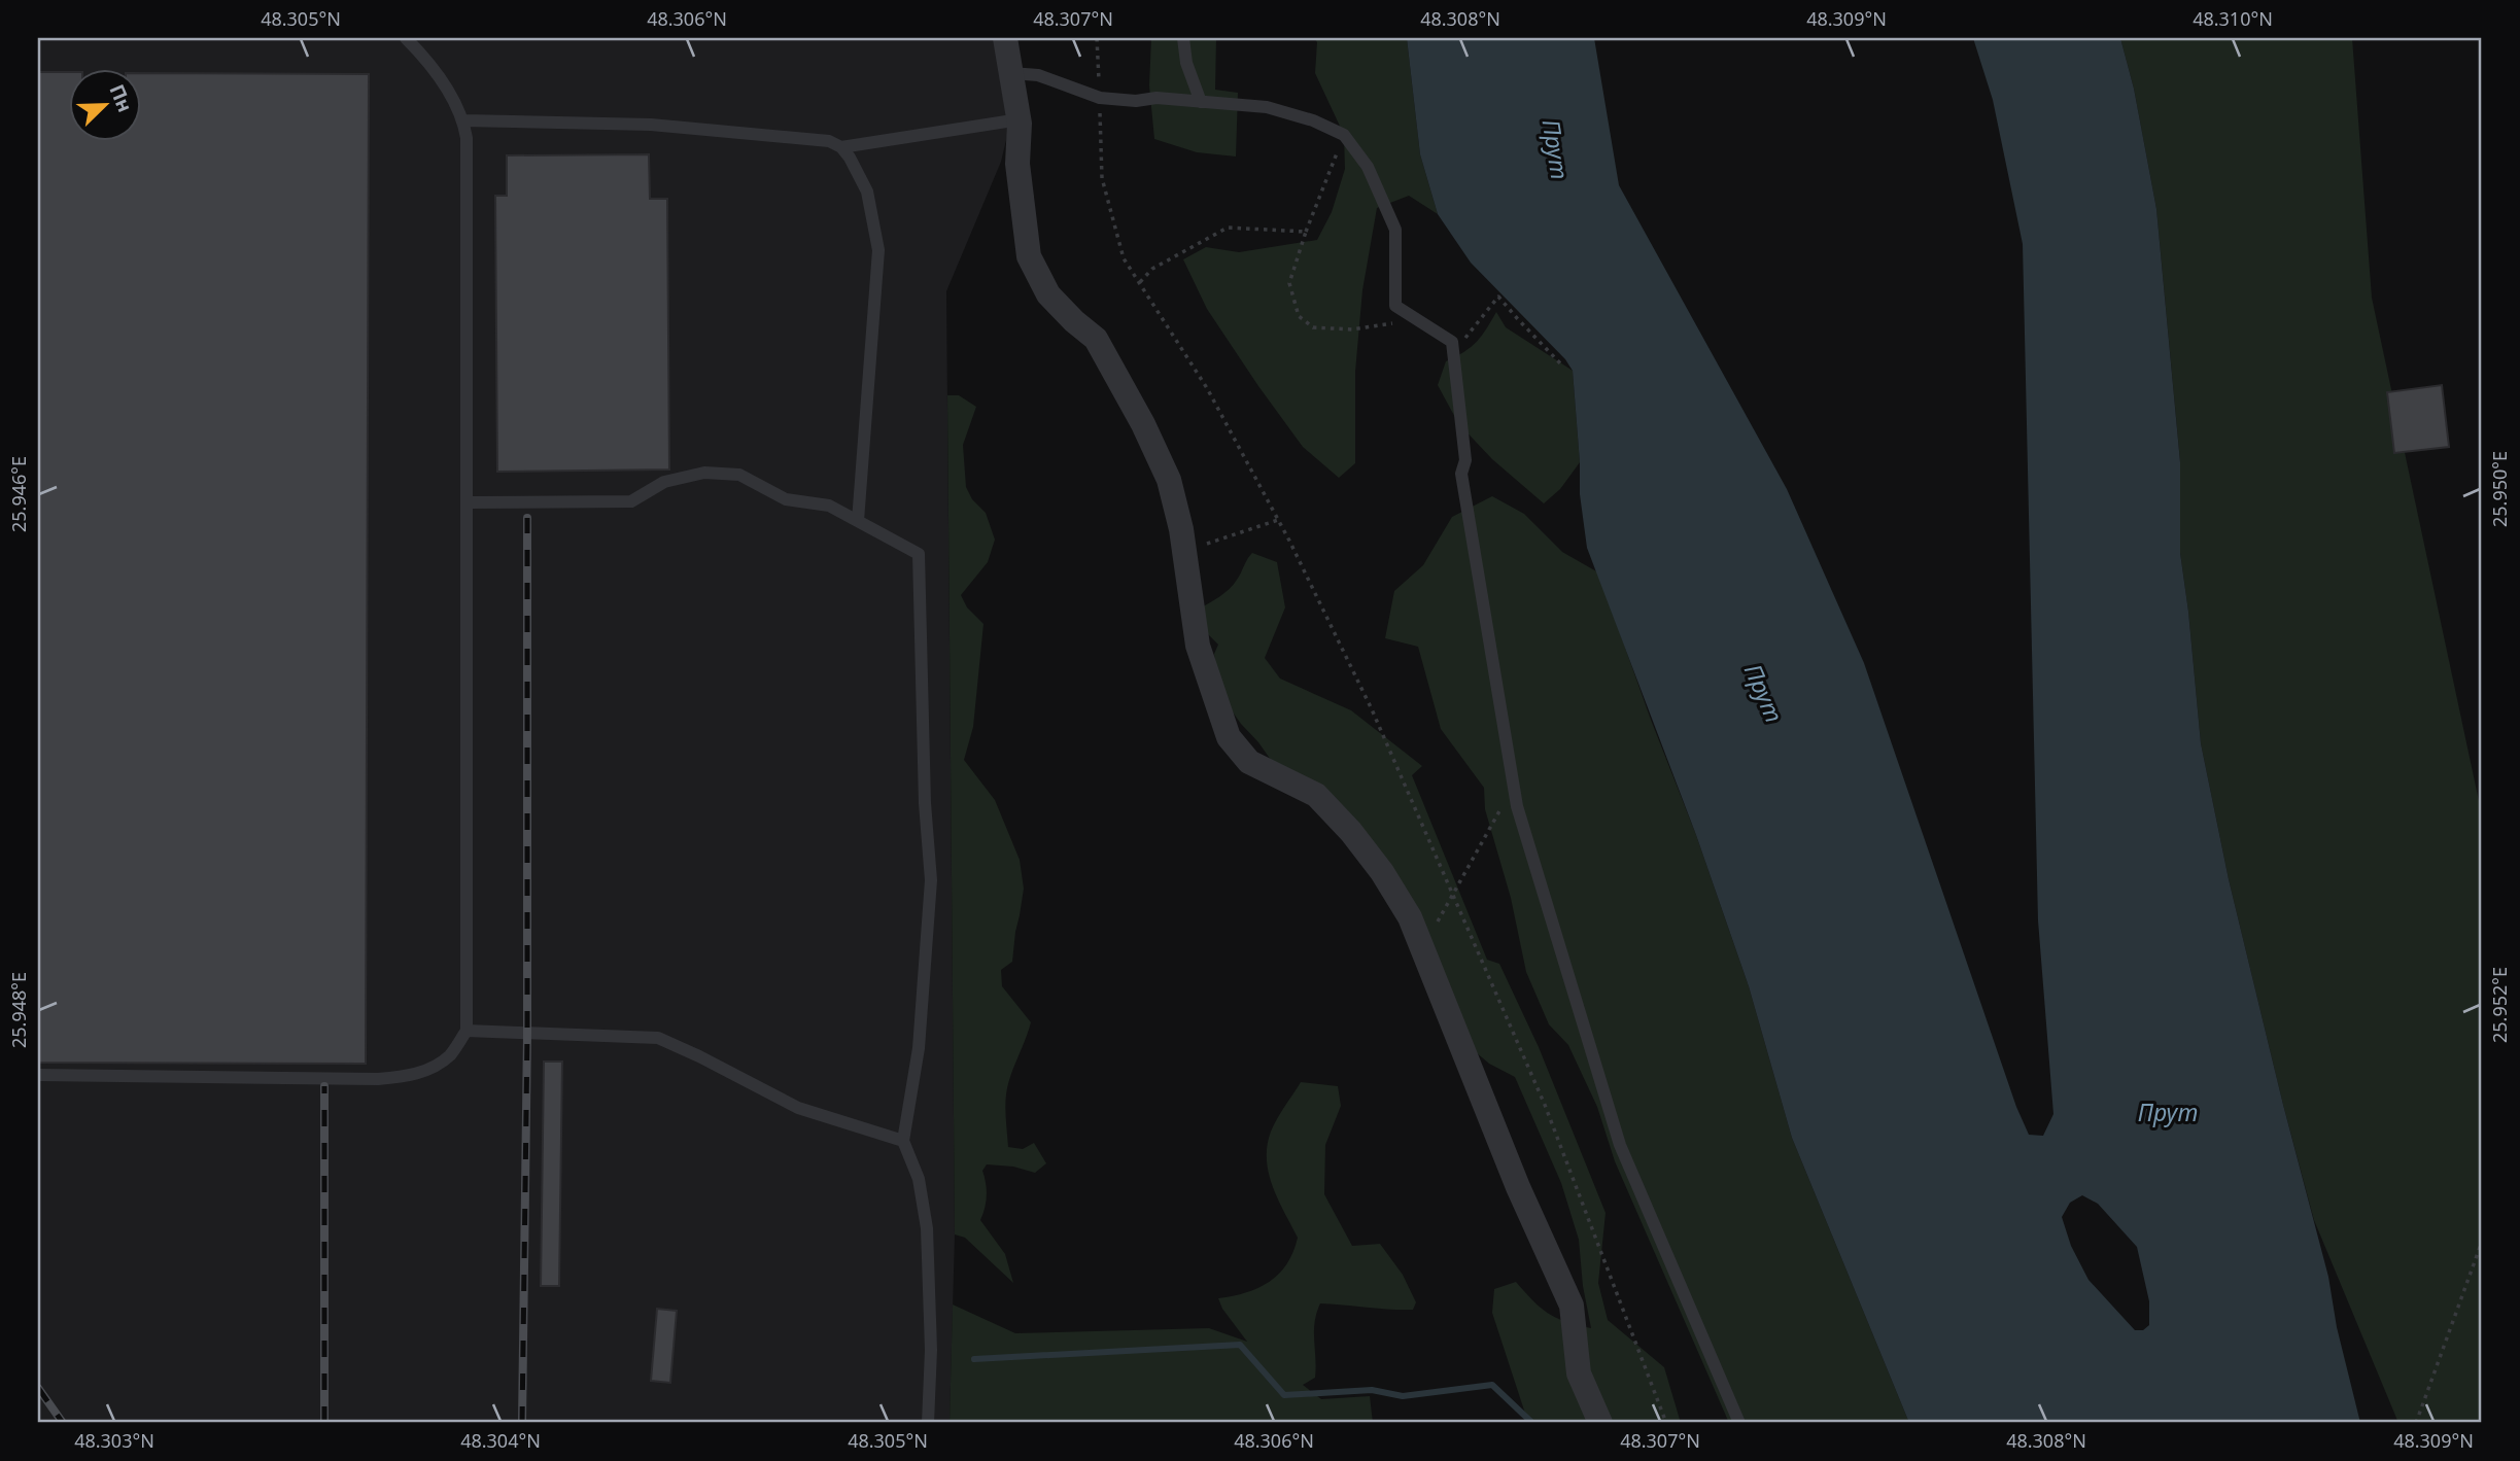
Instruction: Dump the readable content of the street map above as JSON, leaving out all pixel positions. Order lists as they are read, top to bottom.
{
  "water": ["Прут"],
  "north": "top right",
  "coordinates": [
    "48.305°N",
    "48.306°N",
    "48.307°N",
    "48.308°N",
    "48.309°N",
    "48.310°N",
    "25.950°E",
    "25.946°E",
    "25.952°E",
    "25.948°E",
    "48.303°N",
    "48.304°N"
  ]
}
